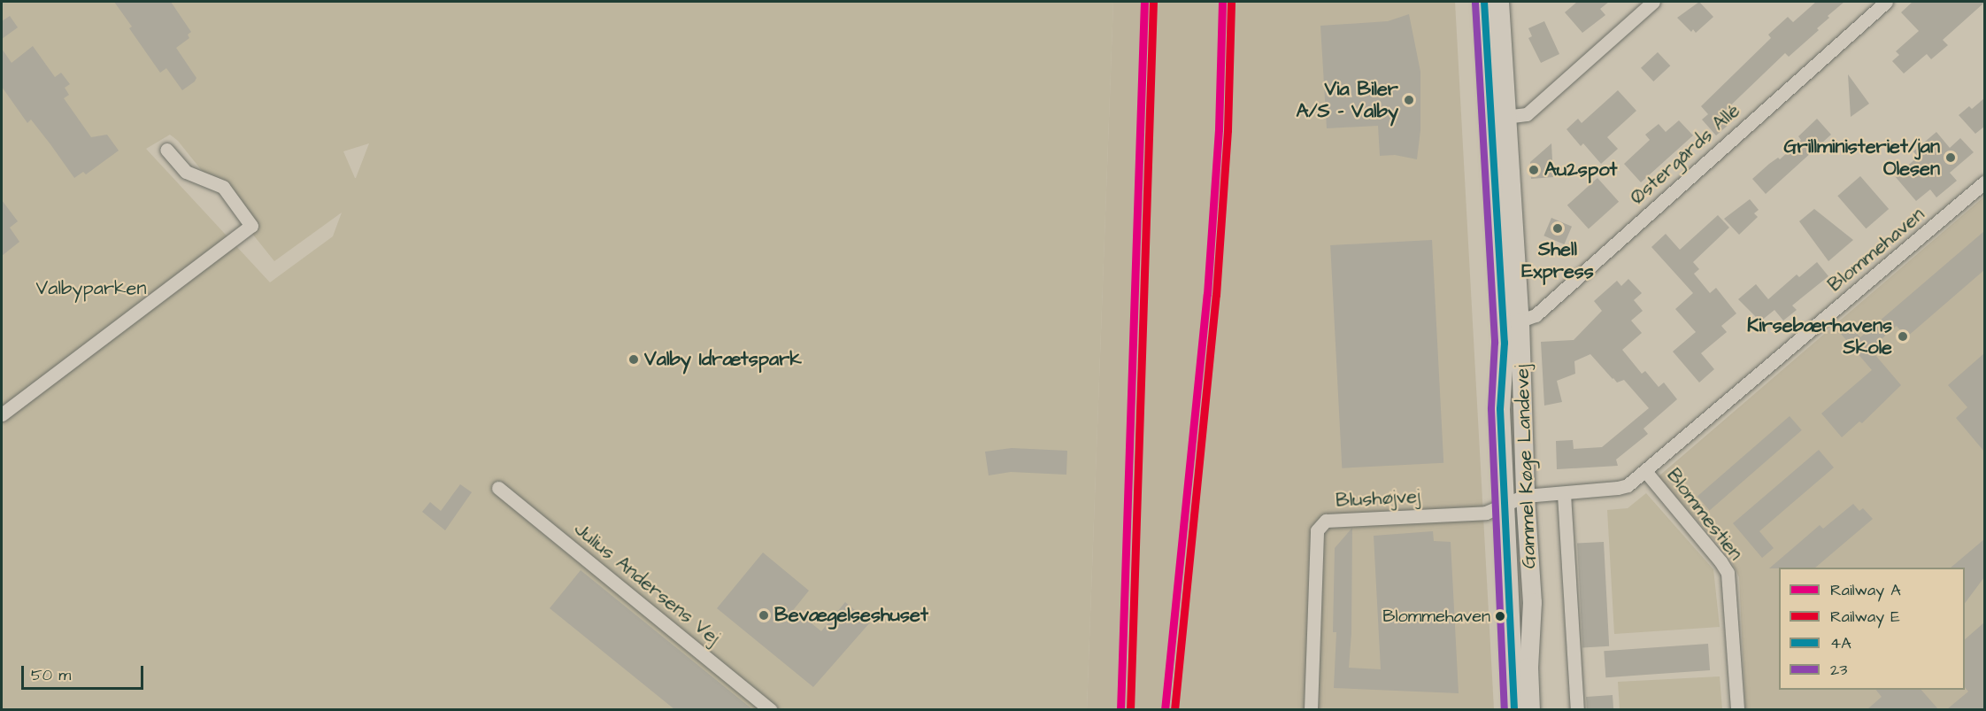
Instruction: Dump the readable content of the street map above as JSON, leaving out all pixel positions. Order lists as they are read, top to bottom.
{
  "streets": {
    "main road": ["Gammel Køge Landevej"],
    "street": [
      "Østergårds Allé",
      "Blommehaven",
      "Blushøjvej",
      "Blommestien",
      "Julius Andersens Vej"
    ]
  },
  "crossings": [
    ["Østergårds Allé", "Gammel Køge Landevej"],
    ["Blommehaven", "Gammel Køge Landevej"],
    ["Blommehaven", "Blushøjvej"],
    ["Blommehaven", "Blommestien"],
    ["Gammel Køge Landevej", "Blushøjvej"]
  ],
  "parks": ["Valbyparken"],
  "places": [
    "Via Biler A/S - Valby",
    "Grillministeriet/jan Olesen",
    "Au2spot",
    "Shell Express",
    "Kirsebærhavens Skole",
    "Valby Idrætspark",
    "Bevægelseshuset",
    "Blommehaven"
  ],
  "lines": [
    "rail line A",
    "rail line E",
    "transit line 4A",
    "transit line 23"
  ],
  "legend": [
    "Railway A",
    "Railway E",
    "4A",
    "23"
  ],
  "scale_bar": "50 m"
}
